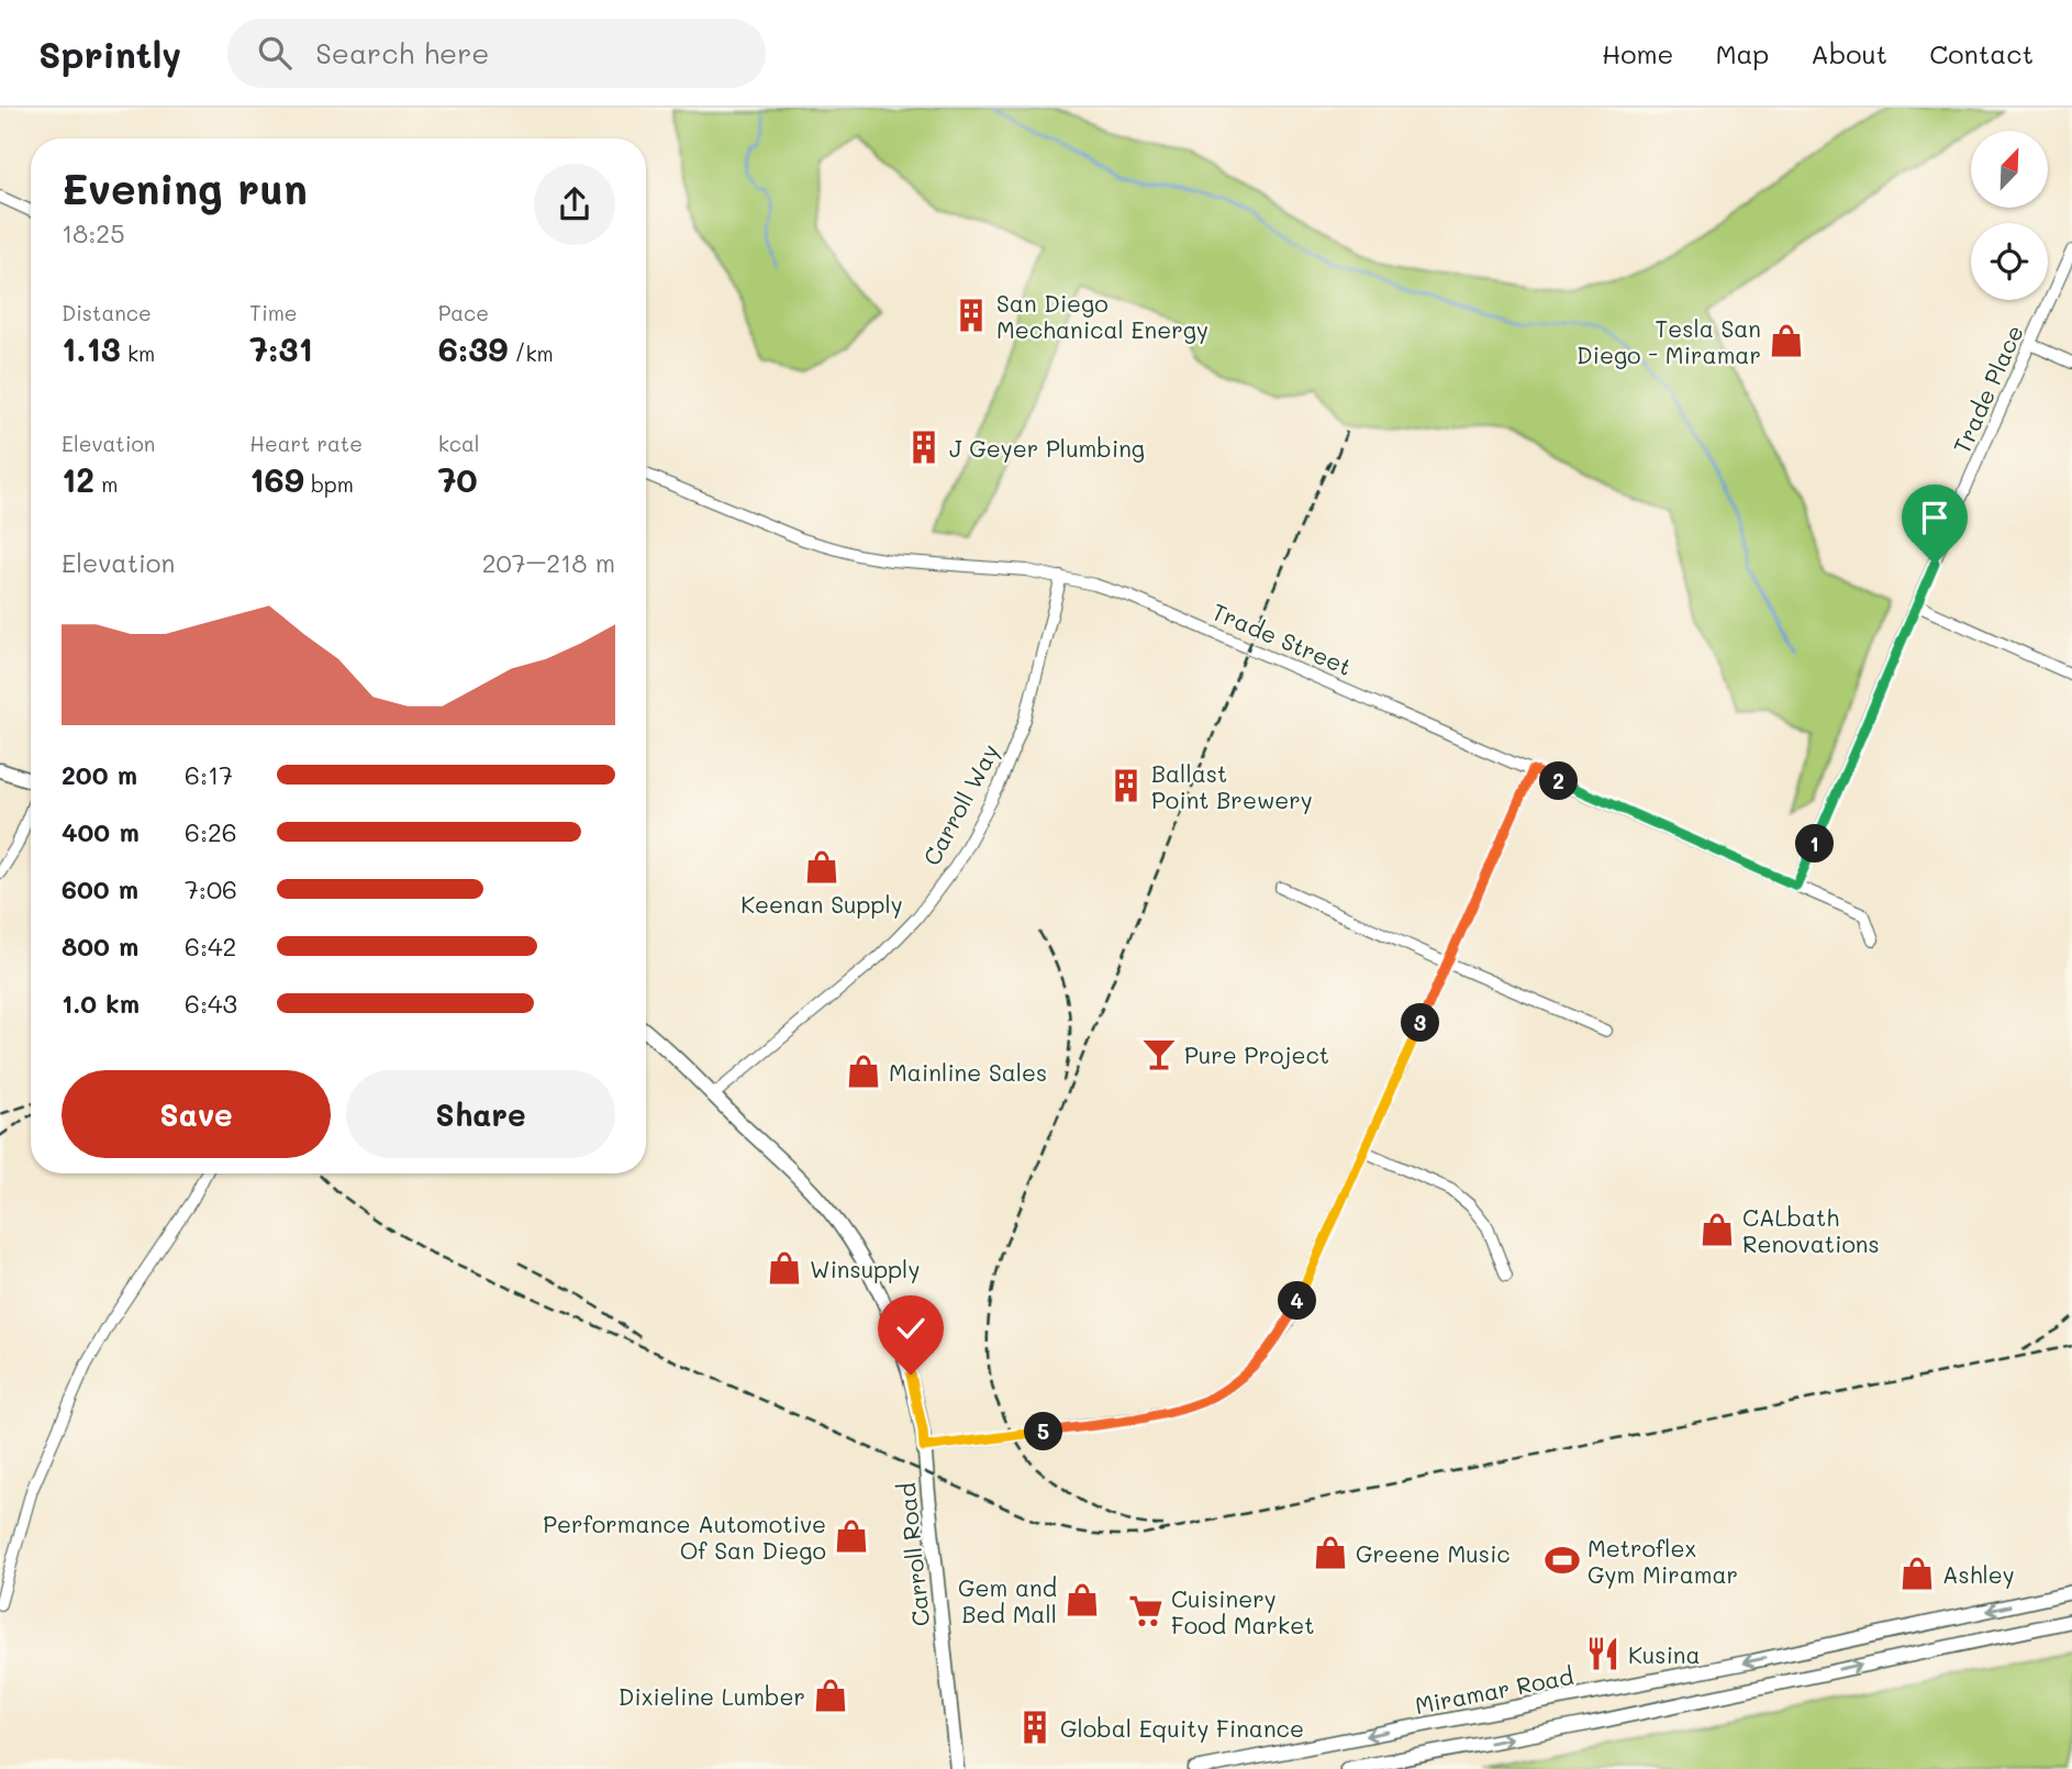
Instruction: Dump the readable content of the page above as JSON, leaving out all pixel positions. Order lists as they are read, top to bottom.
{
  "streets": {
    "main road": ["Carroll Road", "Miramar Road"],
    "street": ["Trade Place", "Trade Street", "Carroll Way"]
  },
  "crossings": [
    ["Trade Place", "Trade Street"],
    ["Trade Street", "Carroll Way"],
    ["Carroll Way", "Carroll Road"]
  ],
  "places": {
    "building": [
      "San Diego Mechanical Energy",
      "J Geyer Plumbing",
      "Ballast Point Brewery",
      "Global Equity Finance"
    ],
    "shop": [
      "Tesla San Diego - Miramar",
      "Keenan Supply",
      "Mainline Sales",
      "CALbath Renovations",
      "Winsupply",
      "Performance Automotive Of San Diego",
      "Greene Music",
      "Ashley",
      "Gem and Bed Mall",
      "Dixieline Lumber"
    ],
    "bar": ["Pure Project"],
    "sports": ["Metroflex Gym Miramar"],
    "supermarket": ["Cuisinery Food Market"],
    "restaurant": ["Kusina"]
  },
  "north": "top right",
  "page": {
    "header": "Sprintly",
    "search": "Search here",
    "nav": [
      "Home",
      "Map",
      "About",
      "Contact"
    ],
    "heading": ["Evening run", "18:25"],
    "stats": [
      ["Distance", "1.13 km"],
      ["Time", "7:31"],
      ["Pace", "6:39 /km"],
      ["Elevation", "12 m"],
      ["Heart rate", "169 bpm"],
      ["kcal", "70"]
    ],
    "chart": ["Elevation", "207–218 m"],
    "list": [
      {
        "name": "200 m",
        "note": "6:17"
      },
      {
        "name": "400 m",
        "note": "6:26"
      },
      {
        "name": "600 m",
        "note": "7:06"
      },
      {
        "name": "800 m",
        "note": "6:42"
      },
      {
        "name": "1.0 km",
        "note": "6:43"
      }
    ],
    "pins": [
      "2",
      "1",
      "3",
      "4",
      "5"
    ],
    "buttons": ["Save", "Share"]
  }
}
